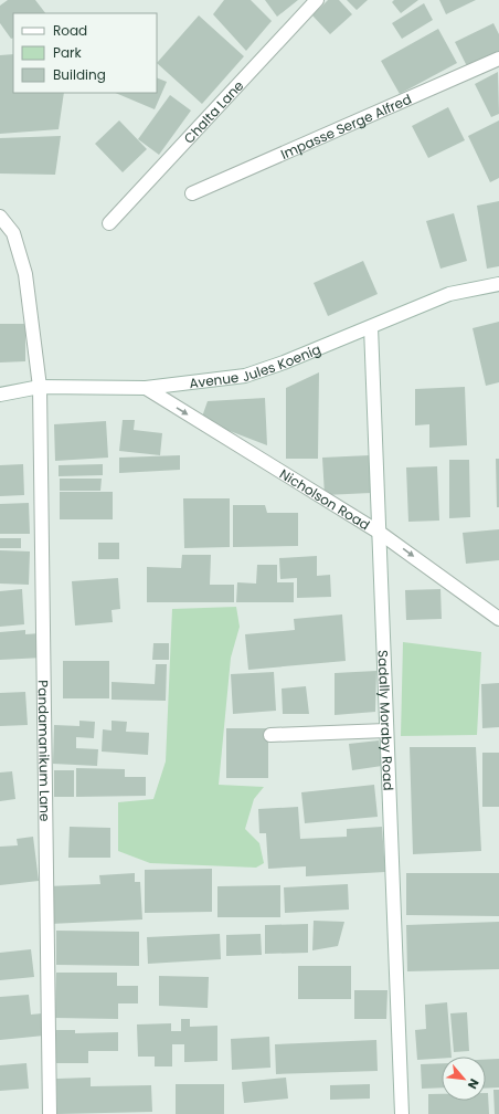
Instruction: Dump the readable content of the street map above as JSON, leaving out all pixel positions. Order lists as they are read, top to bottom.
{
  "streets": {
    "street": [
      "Chalta Lane",
      "Impasse Serge Alfred",
      "Avenue Jules Koenig",
      "Nicholson Road",
      "Sadally Moraby Road",
      "Pandamanikum Lane"
    ]
  },
  "crossings": [
    ["Avenue Jules Koenig", "Nicholson Road"],
    ["Avenue Jules Koenig", "Sadally Moraby Road"],
    ["Avenue Jules Koenig", "Pandamanikum Lane"],
    ["Nicholson Road", "Sadally Moraby Road"]
  ],
  "one_way": ["Nicholson Road"],
  "legend": ["Road", "Park", "Building"],
  "north": "bottom right"
}
